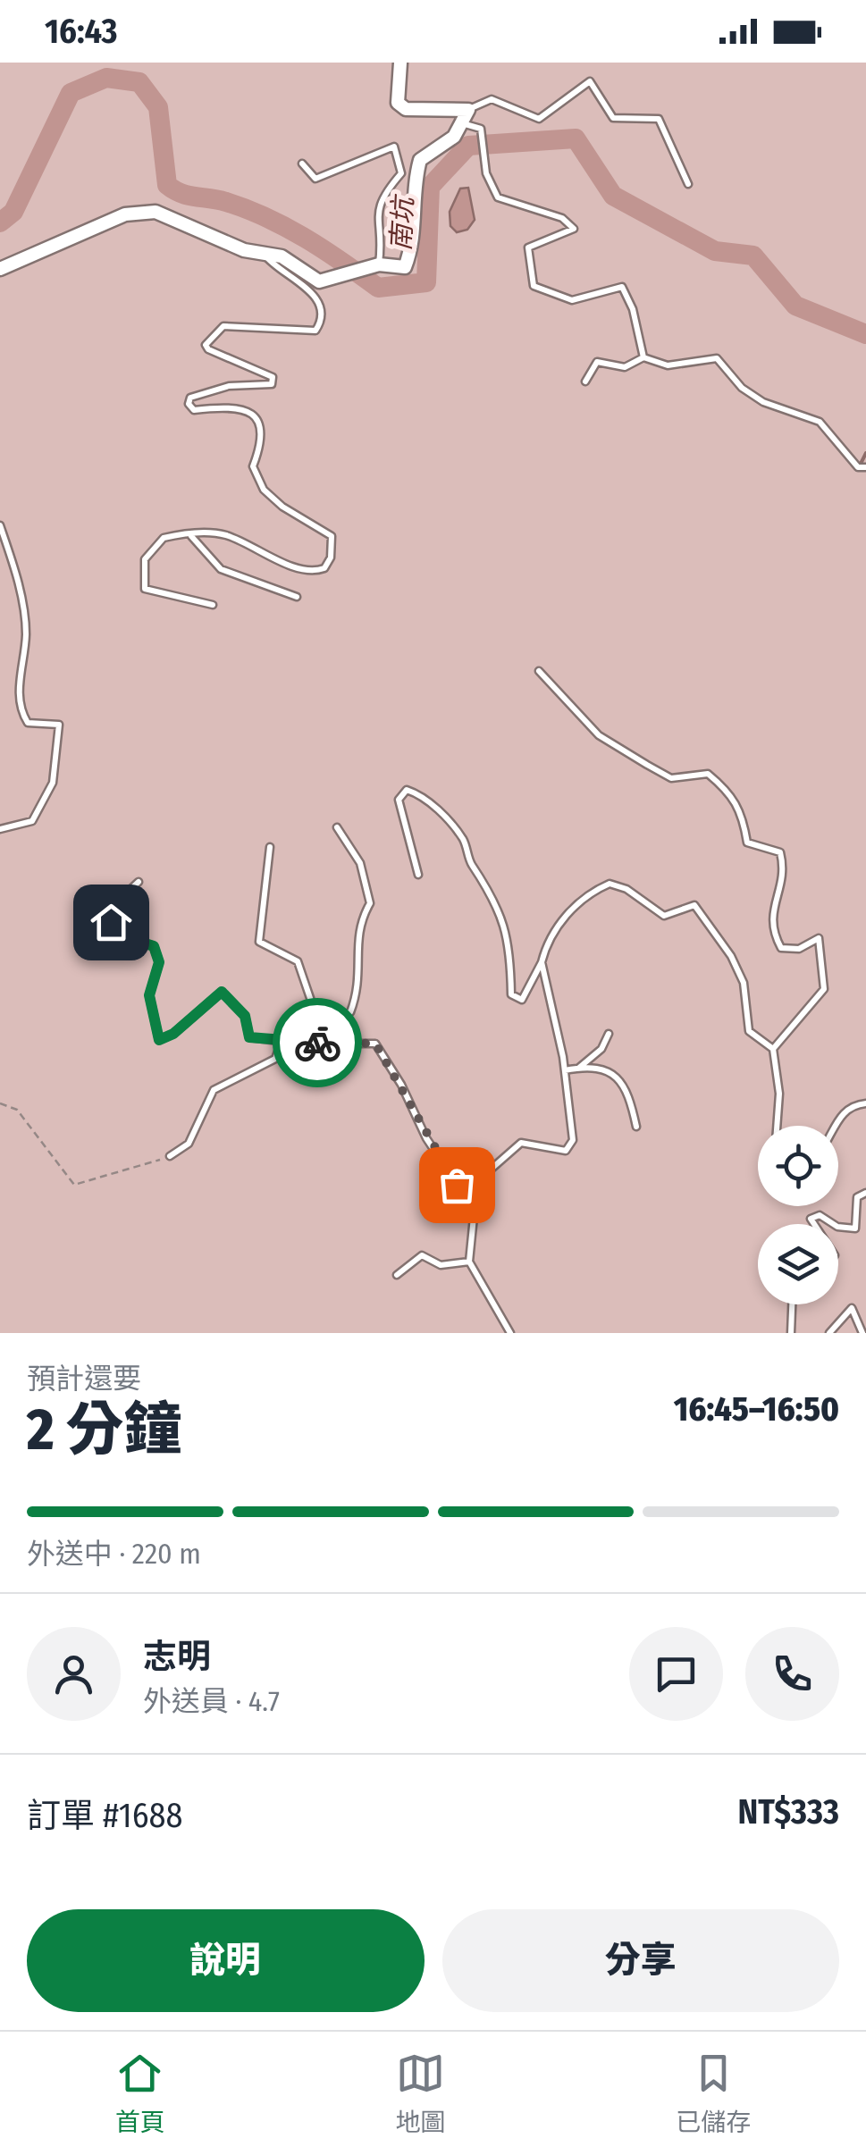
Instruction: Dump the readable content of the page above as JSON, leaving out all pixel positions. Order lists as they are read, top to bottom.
{
  "water": ["南坑"],
  "page": {
    "status": "16:43",
    "heading": ["2 分鐘", "預計還要", "16:45–16:50"],
    "panel": [
      "志明",
      "外送員 · 4.7",
      "訂單 #1688",
      "NT$333"
    ],
    "bar": "外送中 · 220 m",
    "buttons": ["說明", "分享"],
    "tabs": ["首頁", "地圖", "已儲存"]
  }
}
